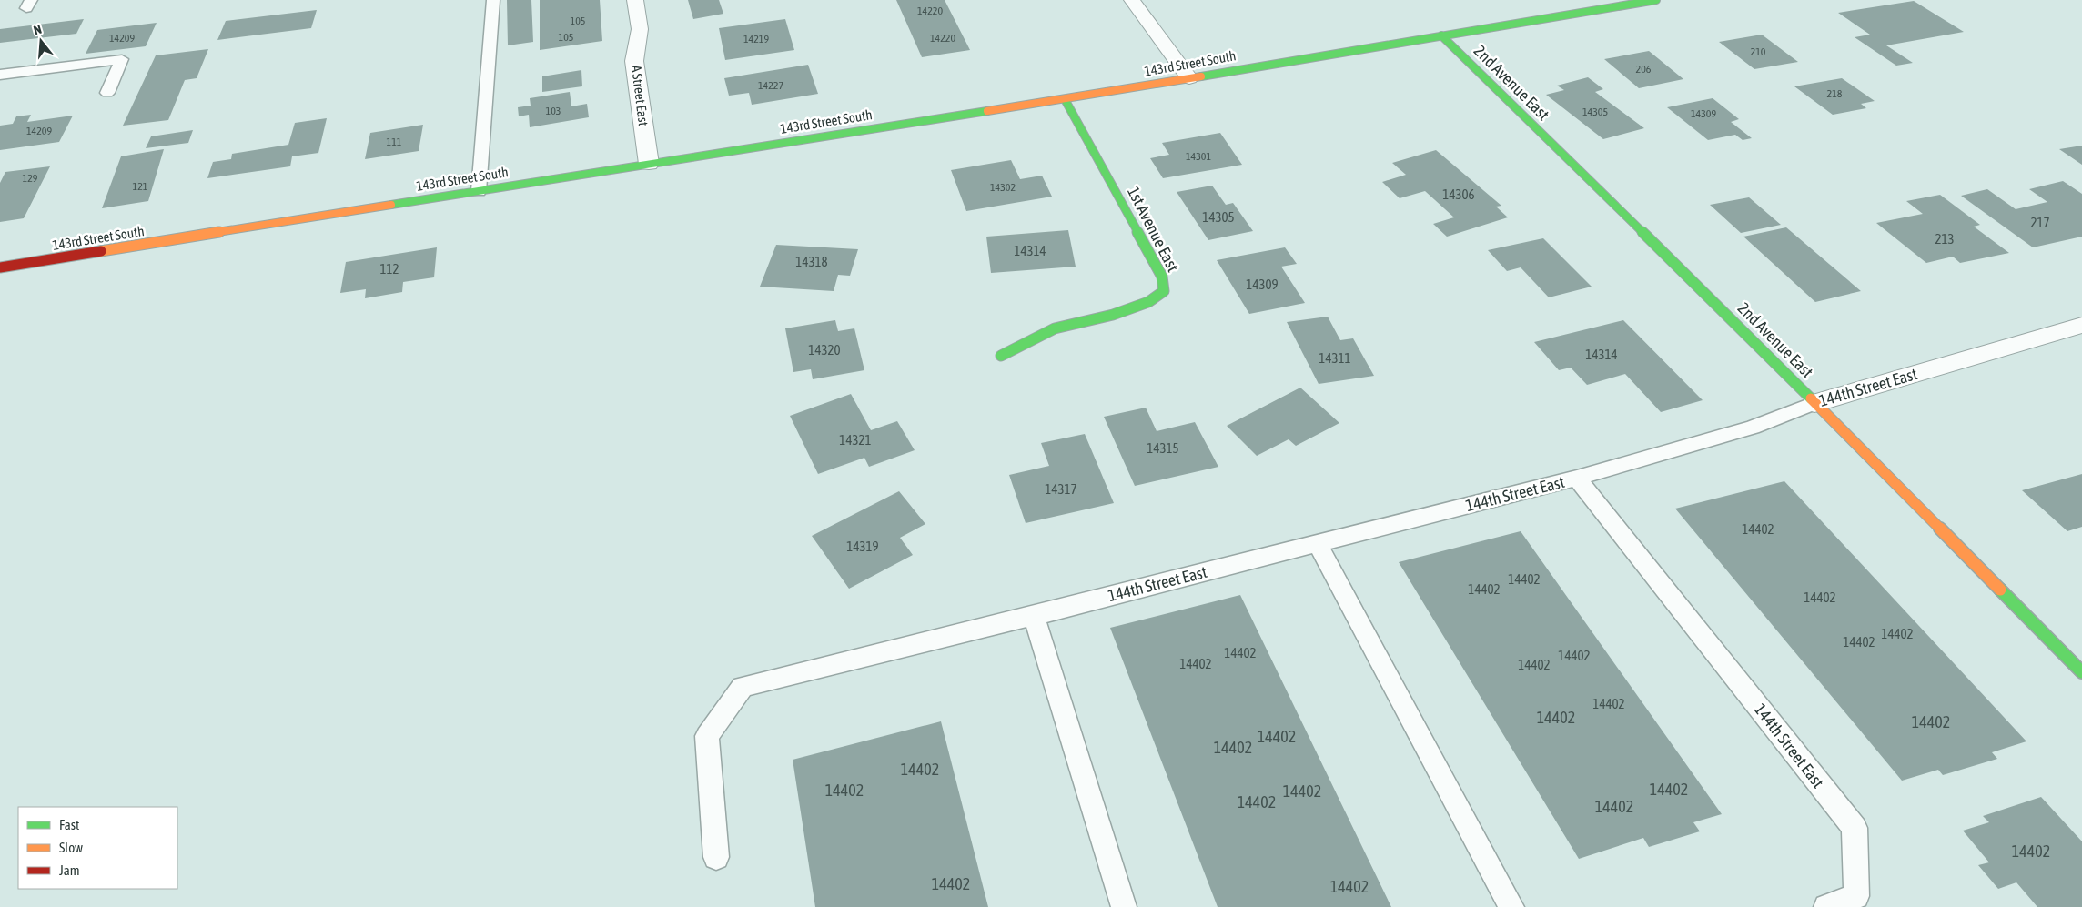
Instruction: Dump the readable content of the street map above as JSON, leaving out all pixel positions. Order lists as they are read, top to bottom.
{
  "streets": {
    "street": [
      "143rd Street South",
      "2nd Avenue East",
      "A Street East",
      "1st Avenue East",
      "144th Street East"
    ]
  },
  "crossings": [
    ["143rd Street South", "2nd Avenue East"],
    ["143rd Street South", "A Street East"],
    ["143rd Street South", "1st Avenue East"],
    ["2nd Avenue East", "144th Street East"]
  ],
  "house_numbers": [
    "14220",
    "105",
    "105",
    "14209",
    "14220",
    "14219",
    "210",
    "206",
    "14227",
    "218",
    "103",
    "14305",
    "14309",
    "14209",
    "111",
    "14301",
    "129",
    "121",
    "14302",
    "14306",
    "14305",
    "217",
    "213",
    "14314",
    "14318",
    "112",
    "14309",
    "14320",
    "14314",
    "14311",
    "14321",
    "14315",
    "14317",
    "14402",
    "14319",
    "14402",
    "14402",
    "14402",
    "14402",
    "14402",
    "14402",
    "14402",
    "14402",
    "14402",
    "14402",
    "14402",
    "14402",
    "14402",
    "14402",
    "14402",
    "14402",
    "14402",
    "14402",
    "14402",
    "14402",
    "14402",
    "14402",
    "14402"
  ],
  "legend": ["Fast", "Slow", "Jam"],
  "north": "top"
}
